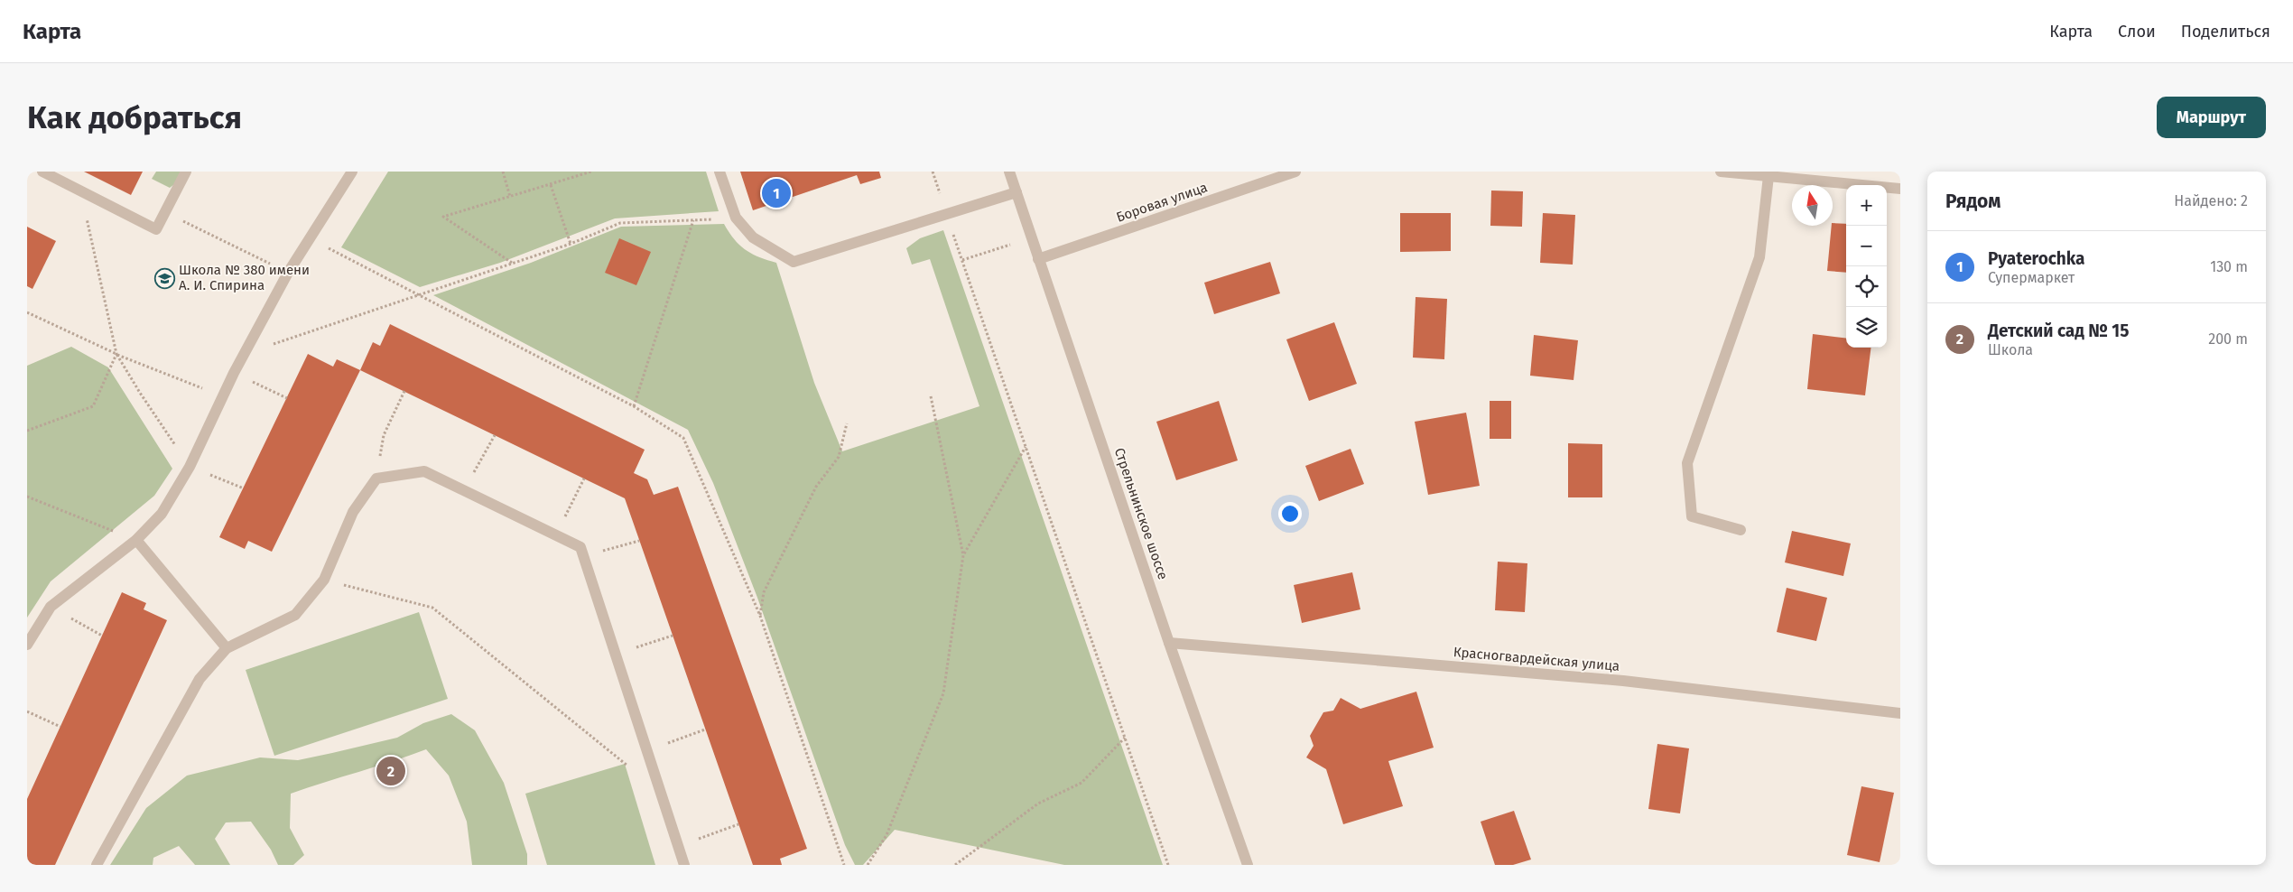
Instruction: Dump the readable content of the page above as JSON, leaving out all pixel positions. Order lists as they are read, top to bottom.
{
  "streets": {
    "street": ["Боровая улица", "Стрельнинское шоссе", "Красногвардейская улица"]
  },
  "crossings": [
    ["Боровая улица", "Стрельнинское шоссе"],
    ["Стрельнинское шоссе", "Красногвардейская улица"]
  ],
  "places": {
    "school or university": ["Школа № 380 имени А. И. Спирина"]
  },
  "north": "top",
  "page": {
    "header": "Карта",
    "nav": ["Карта", "Слои", "Поделиться"],
    "buttons": "Маршрут",
    "title": "Как добраться",
    "heading": ["Рядом", "Найдено: 2"],
    "pins": ["1", "2"],
    "map_buttons": ["+", "−"],
    "list": [
      {
        "mark": "1",
        "name": "Pyaterochka",
        "note": "Супермаркет",
        "value": "130 m"
      },
      {
        "mark": "2",
        "name": "Детский сад № 15",
        "note": "Школа",
        "value": "200 m"
      }
    ]
  }
}
